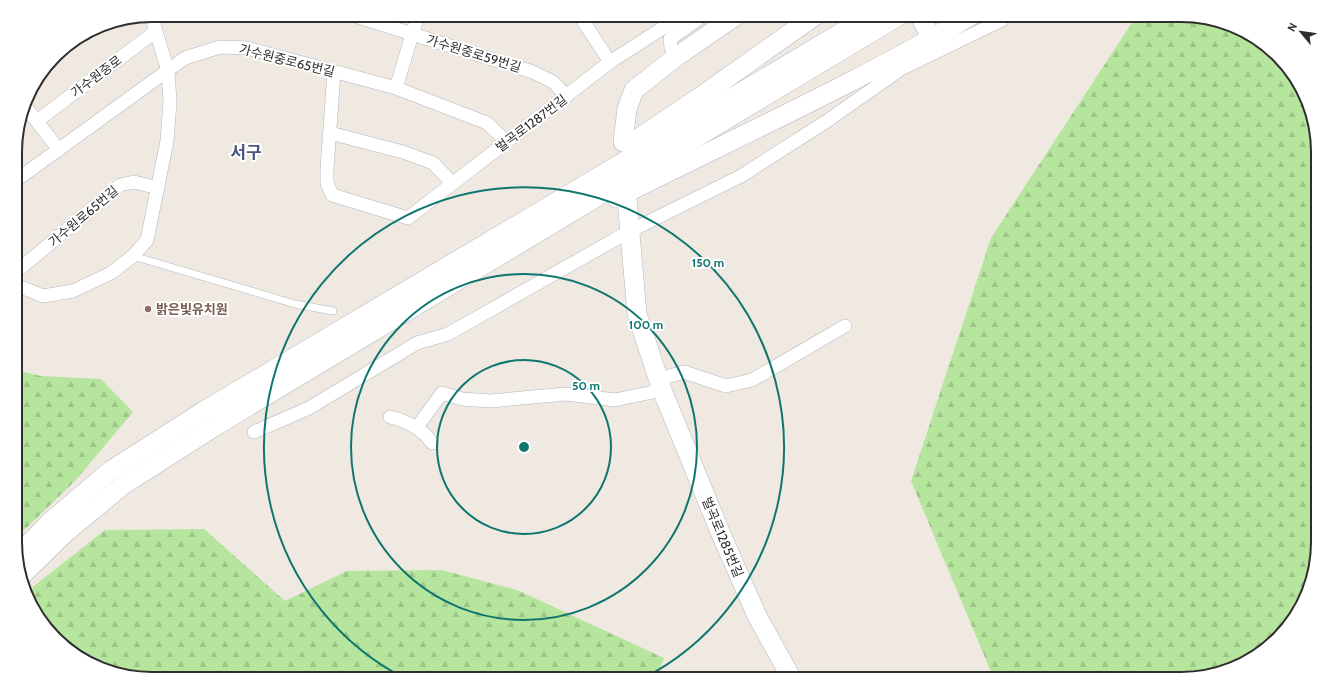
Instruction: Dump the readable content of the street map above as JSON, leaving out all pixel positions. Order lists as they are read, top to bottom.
{
  "streets": {
    "main road": ["벌곡로1285번길"],
    "street": [
      "가수원중로59번길",
      "가수원중로65번길",
      "가수원중로",
      "벌곡로1287번길",
      "가수원로65번길"
    ]
  },
  "crossings": [
    ["가수원중로59번길", "벌곡로1287번길"],
    ["가수원중로65번길", "벌곡로1287번길"]
  ],
  "districts": ["서구"],
  "places": ["밝은빛유치원"],
  "north": "top left",
  "rings": ["150 m", "100 m", "50 m"]
}
